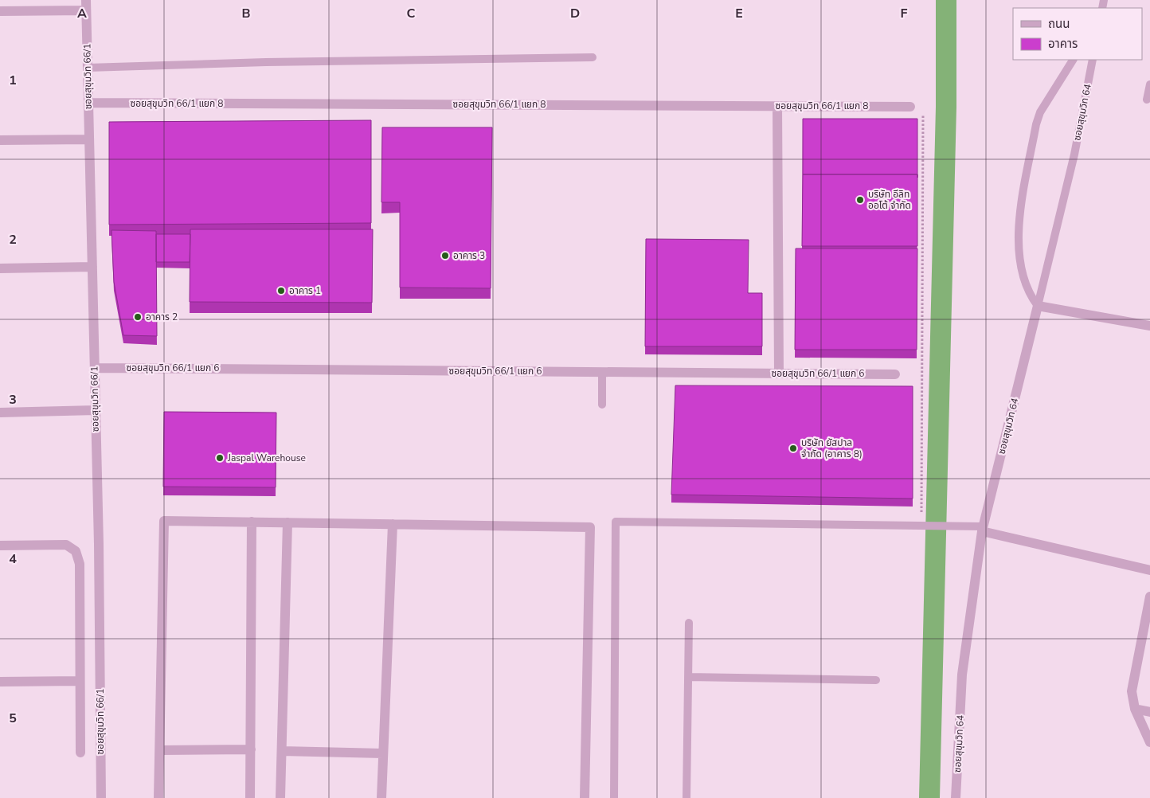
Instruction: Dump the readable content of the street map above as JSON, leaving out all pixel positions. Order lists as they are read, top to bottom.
{
  "streets": {
    "street": [
      "ซอยสุขุมวิท 66/1",
      "ซอยสุขุมวิท 66/1 แยก 8",
      "ซอยสุขุมวิท 64",
      "ซอยสุขุมวิท 66/1 แยก 6"
    ]
  },
  "crossings": [
    ["ซอยสุขุมวิท 66/1", "ซอยสุขุมวิท 66/1 แยก 8"],
    ["ซอยสุขุมวิท 66/1", "ซอยสุขุมวิท 66/1 แยก 6"]
  ],
  "places": [
    "บริษัท อีลิท ออโต้ จำกัด",
    "อาคาร 3",
    "อาคาร 1",
    "อาคาร 2",
    "บริษัท ยัสปาล จำกัด (อาคาร 8)",
    "Jaspal Warehouse"
  ],
  "legend": ["ถนน", "อาคาร"],
  "grid": {
    "columns": [
      "A",
      "B",
      "C",
      "D",
      "E",
      "F"
    ],
    "rows": [
      "1",
      "2",
      "3",
      "4",
      "5"
    ]
  }
}
